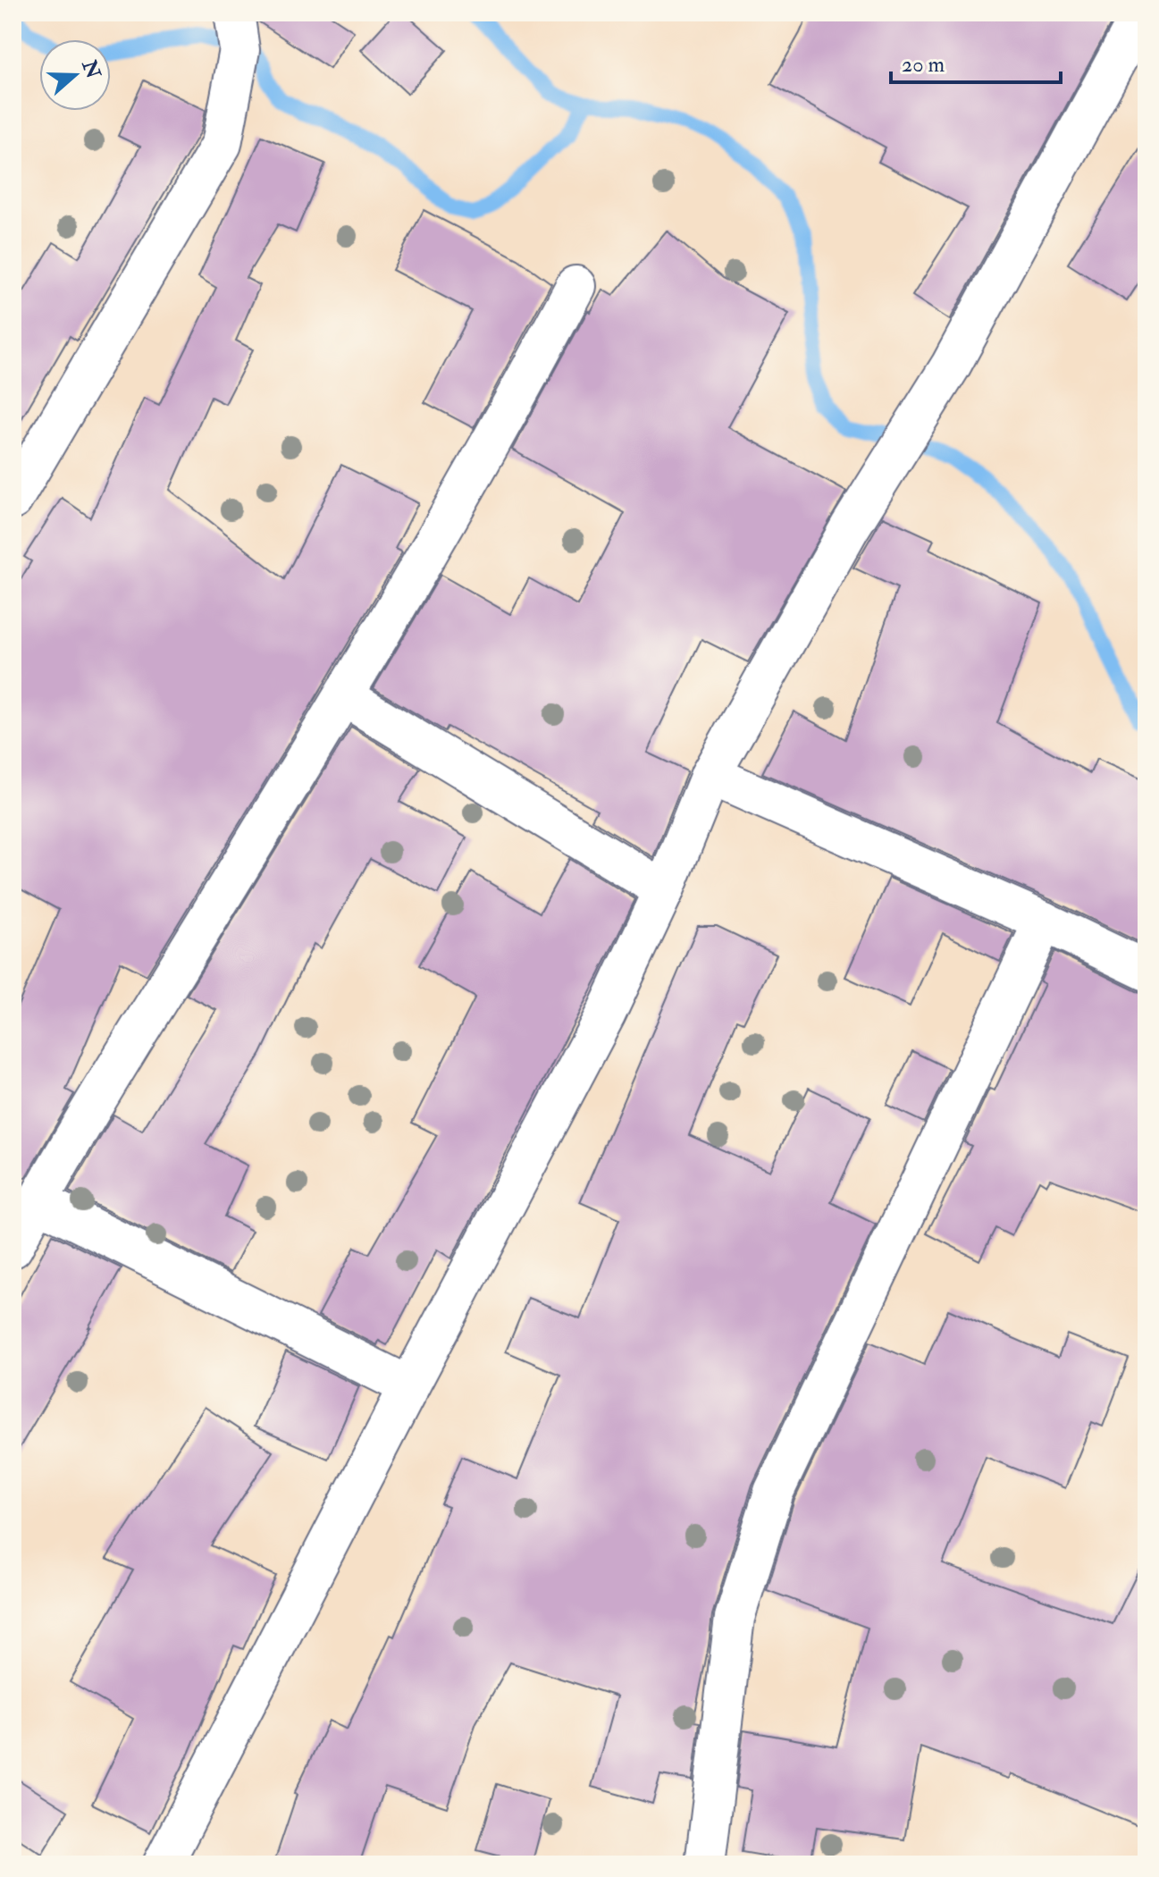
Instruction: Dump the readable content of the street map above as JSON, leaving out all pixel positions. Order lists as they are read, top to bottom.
{
  "scale_bar": "20 m",
  "north": "right"
}
